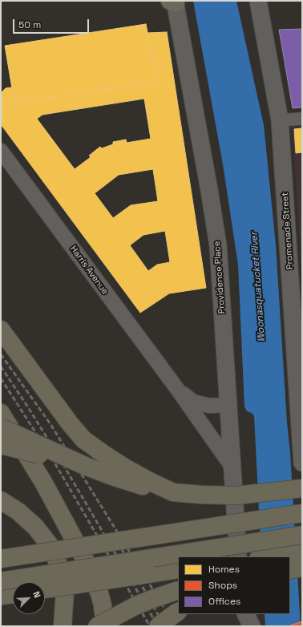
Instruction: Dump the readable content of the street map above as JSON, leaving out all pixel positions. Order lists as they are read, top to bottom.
{
  "streets": {
    "main road": ["Promenade Street", "Providence Place"],
    "street": ["Harris Avenue"]
  },
  "crossings": [
    ["Harris Avenue", "Providence Place"]
  ],
  "water": ["Woonasquatucket River"],
  "legend": ["Homes", "Shops", "Offices"],
  "scale_bar": "50 m",
  "north": "top right"
}
